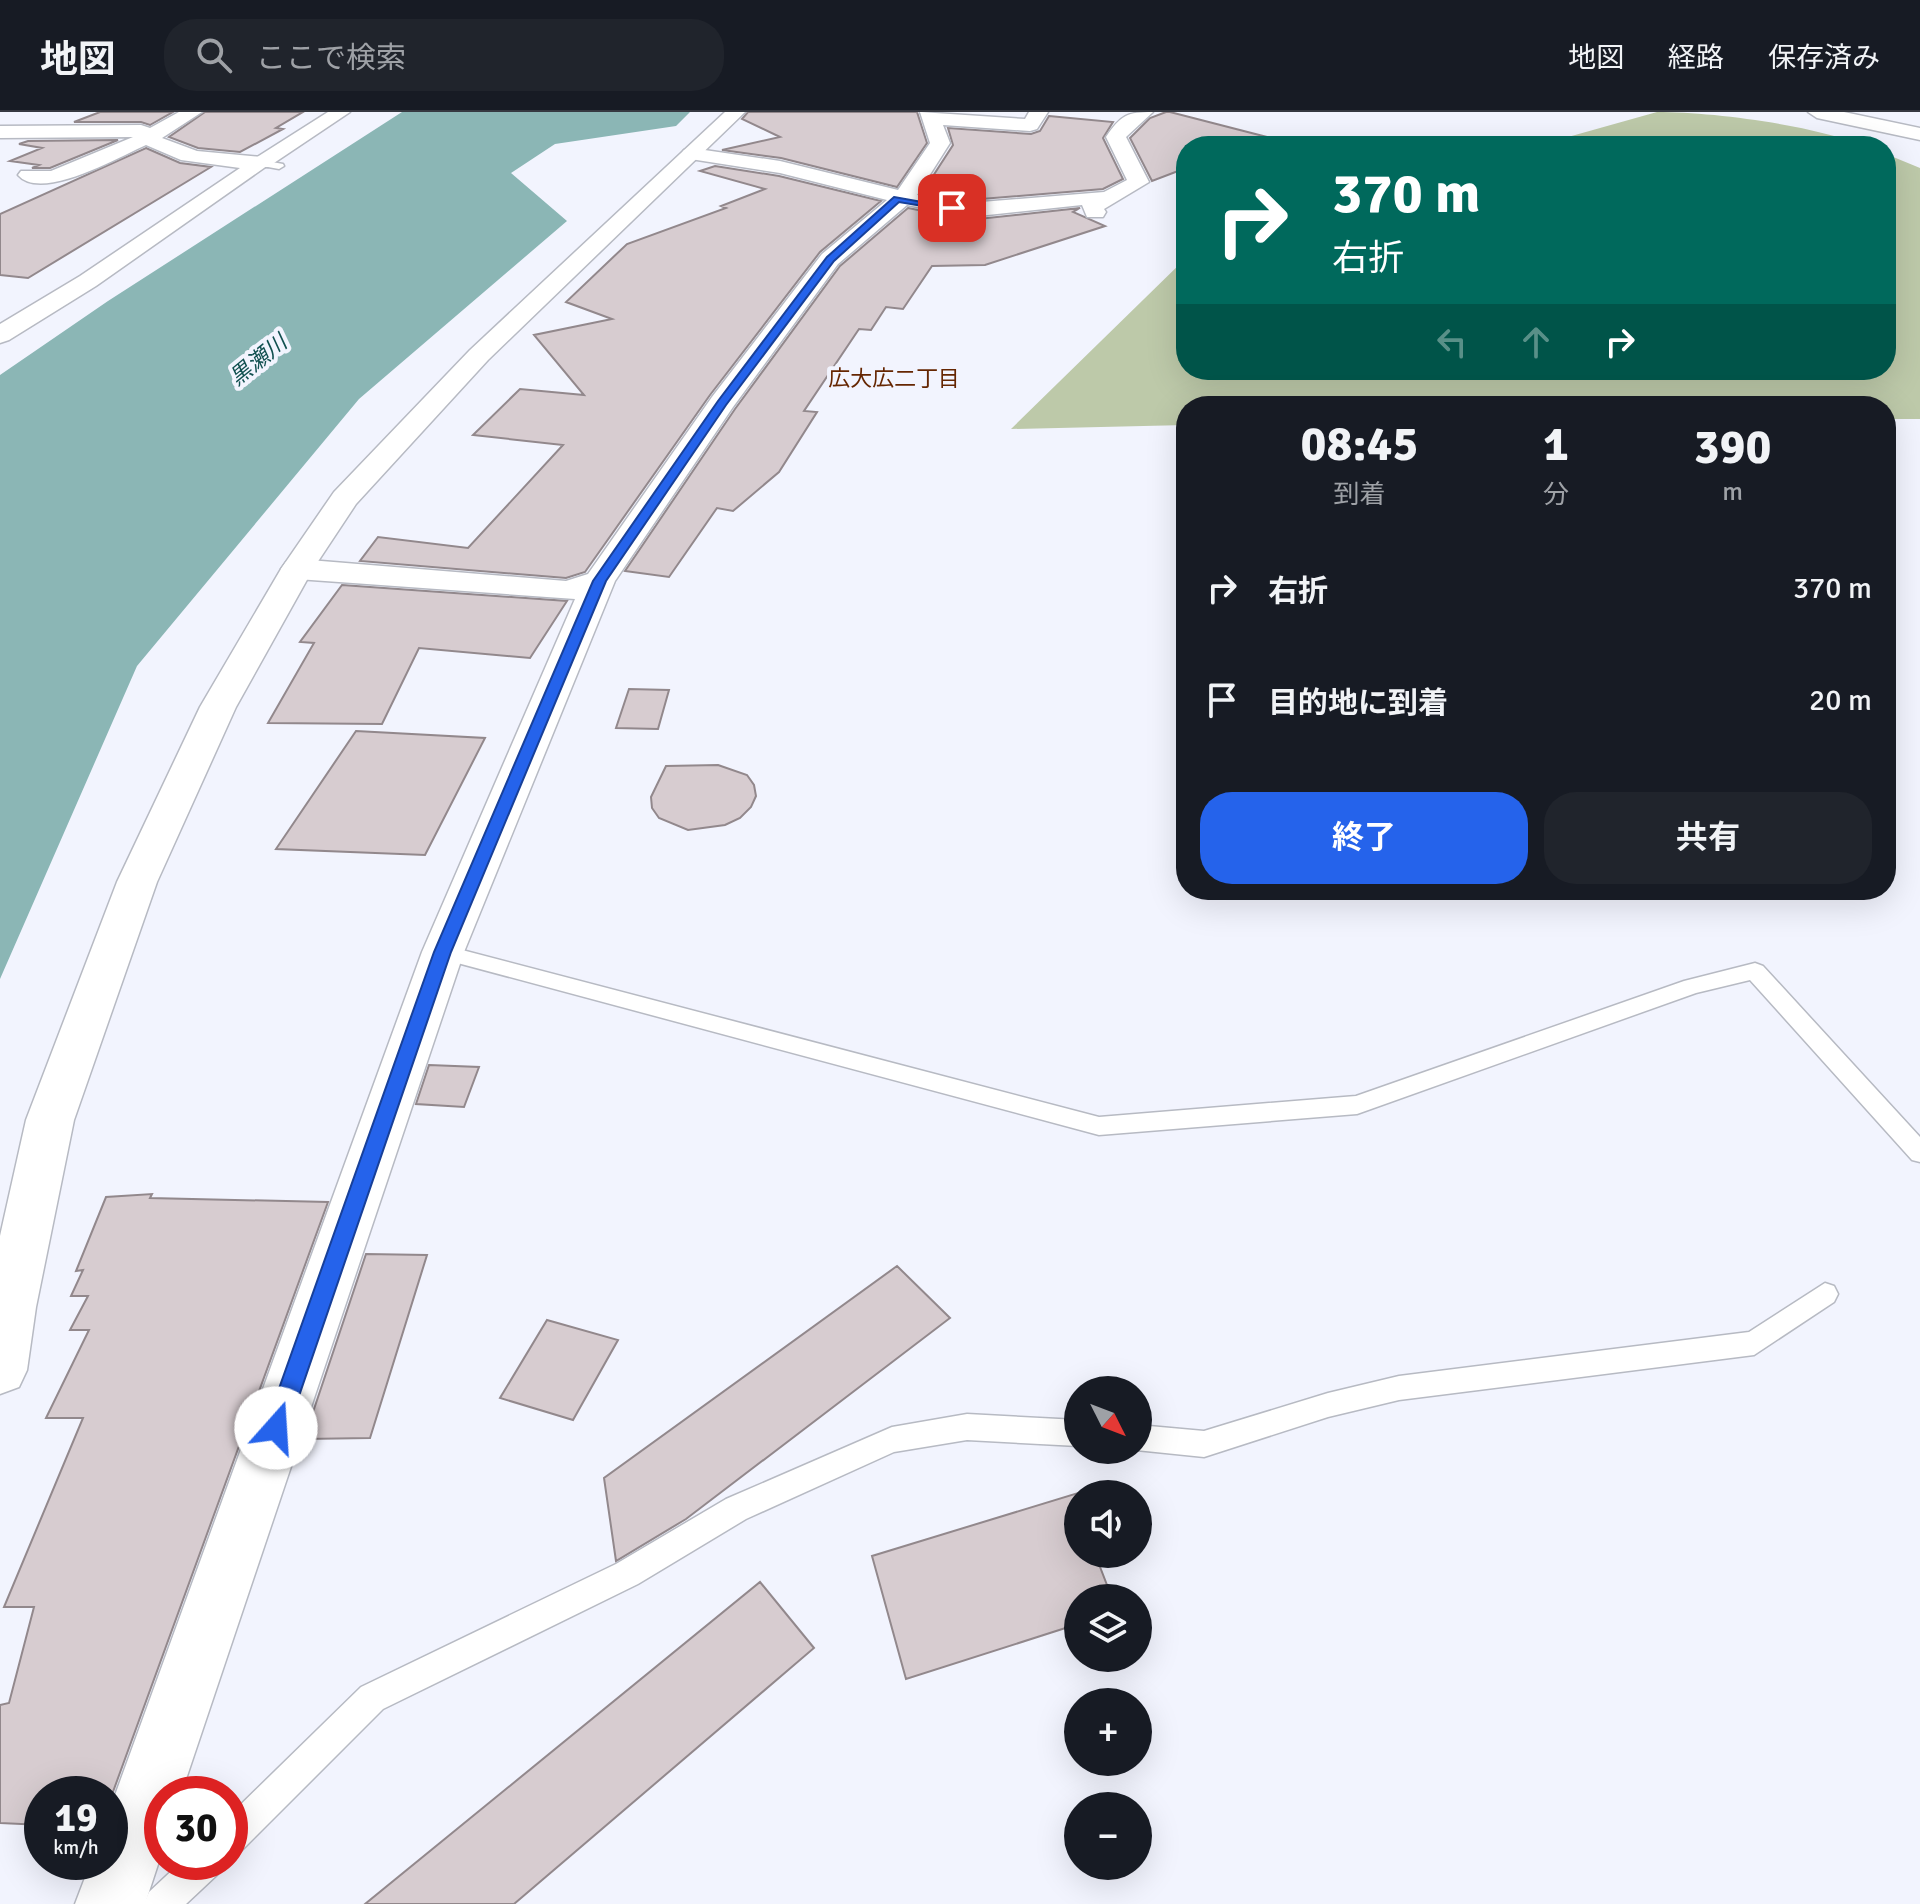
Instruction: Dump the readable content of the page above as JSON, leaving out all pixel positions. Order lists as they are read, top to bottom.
{
  "districts": ["広大広二丁目"],
  "water": ["黒瀬川"],
  "north": "bottom right",
  "page": {
    "header": "地図",
    "search": "ここで検索",
    "nav": ["地図", "経路", "保存済み"],
    "turn": ["370 m", "右折"],
    "eta": [
      "08:45",
      "到着",
      "1",
      "分",
      "390",
      "m"
    ],
    "list": [
      {
        "name": "右折",
        "value": "370 m"
      },
      {
        "name": "目的地に到着",
        "value": "20 m"
      }
    ],
    "buttons": ["終了", "共有"],
    "map_buttons": ["+", "−"],
    "speed": "19 km/h",
    "limit": "30"
  }
}
